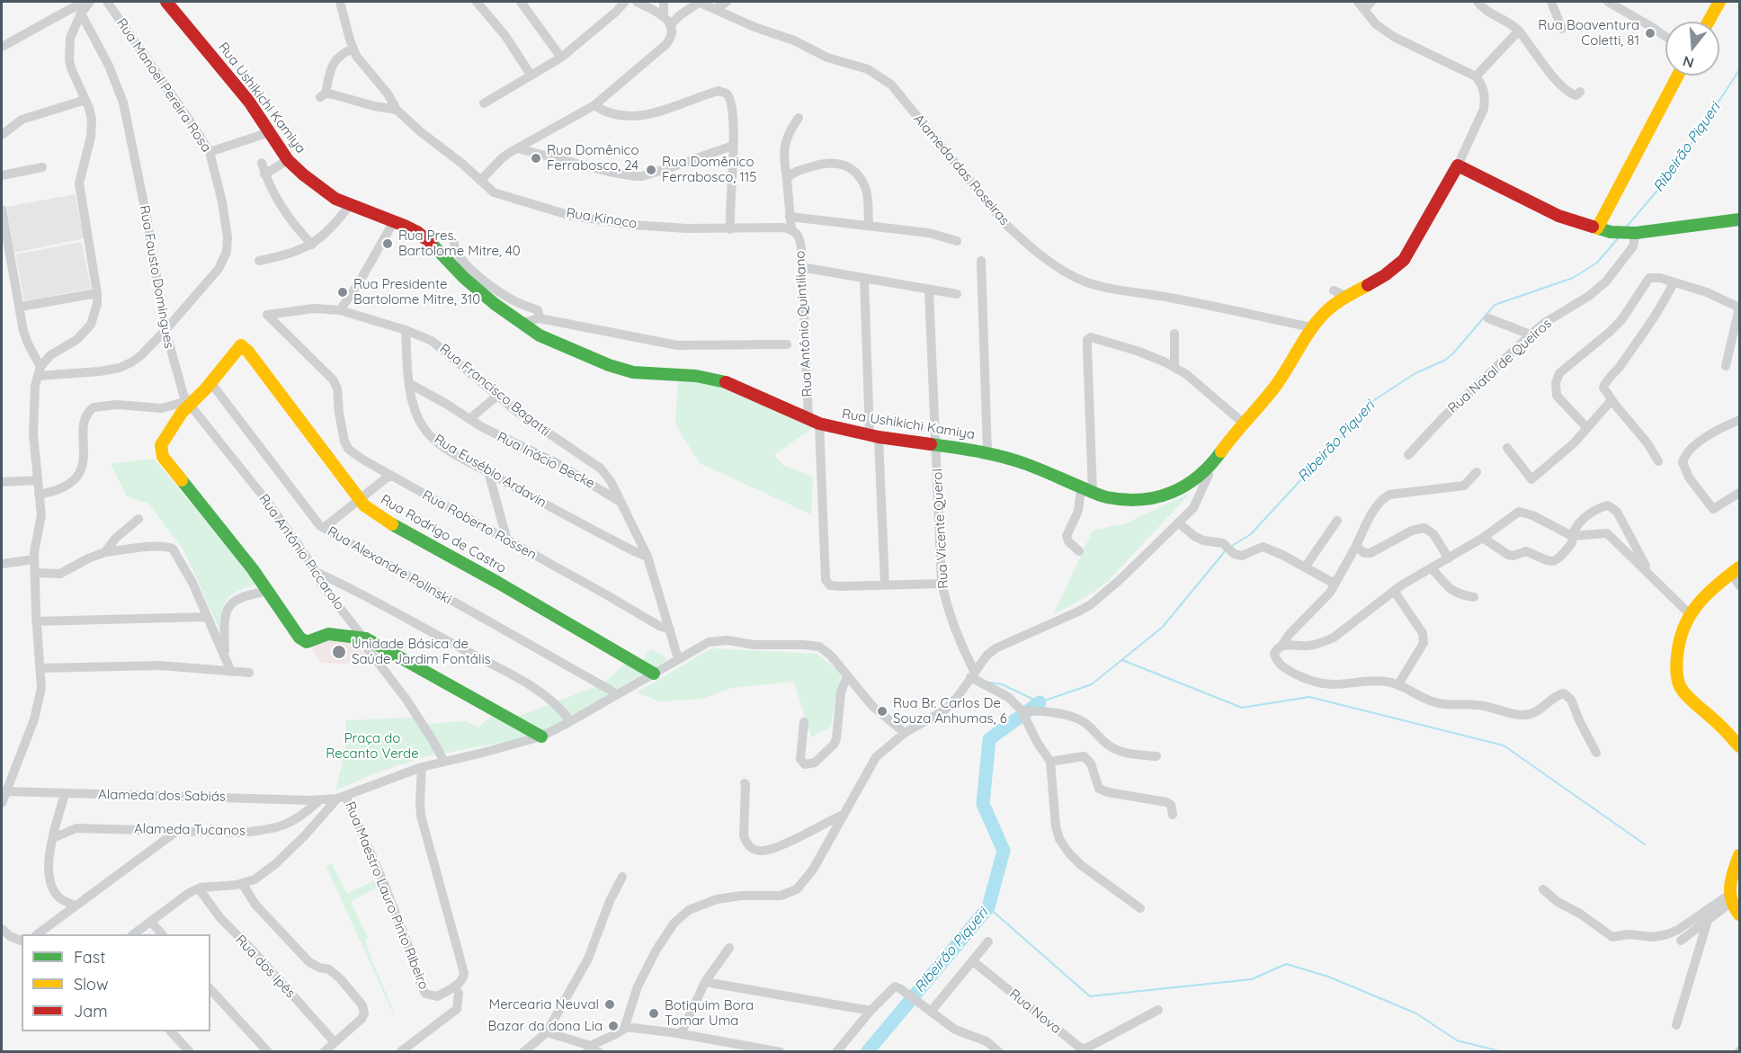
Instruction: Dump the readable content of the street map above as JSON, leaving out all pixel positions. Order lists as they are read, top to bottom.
{
  "streets": {
    "main road": ["Rua Ushikichi Kamiya", "Rua Rodrigo de Castro"],
    "street": [
      "Rua Manoel Pereira Rosa",
      "Alameda das Roseiras",
      "Rua Kinoco",
      "Rua Fausto Domingues",
      "Rua Antônio Quintiliano",
      "Rua Natal de Queiros",
      "Rua Francisco Bagatti",
      "Rua Inácio Becke",
      "Rua Eusébio Ardavin",
      "Rua Roberto Rossen",
      "Rua Vicente Querol",
      "Rua Antônio Piccarolo",
      "Rua Alexandre Polinski",
      "Alameda dos Sabiás",
      "Alameda Tucanos",
      "Rua Maestro Lauro Pinto Ribeiro",
      "Rua dos Ipês",
      "Rua Nova"
    ]
  },
  "crossings": [
    ["Rua Manoel Pereira Rosa", "Rua Fausto Domingues"],
    ["Rua Ushikichi Kamiya", "Alameda das Roseiras"],
    ["Rua Ushikichi Kamiya", "Rua Antônio Quintiliano"],
    ["Rua Ushikichi Kamiya", "Rua Vicente Querol"],
    ["Rua Fausto Domingues", "Rua Antônio Piccarolo"],
    ["Rua Francisco Bagatti", "Rua Inácio Becke"],
    ["Rua Francisco Bagatti", "Rua Eusébio Ardavin"],
    ["Rua Francisco Bagatti", "Rua Roberto Rossen"],
    ["Rua Inácio Becke", "Rua Eusébio Ardavin"],
    ["Rua Rodrigo de Castro", "Rua Alexandre Polinski"],
    ["Alameda dos Sabiás", "Alameda Tucanos"],
    ["Alameda dos Sabiás", "Rua Maestro Lauro Pinto Ribeiro"]
  ],
  "water": ["Ribeirão Piqueri"],
  "parks": ["Praça do Recanto Verde"],
  "places": [
    "Rua Boaventura Coletti, 81",
    "Rua Domênico Ferrabosco, 24",
    "Rua Domênico Ferrabosco, 115",
    "Rua Pres. Bartolome Mitre, 40",
    "Rua Presidente Bartolome Mitre, 310",
    "Unidade Básica de Saúde Jardim Fontális",
    "Rua Br. Carlos De Souza Anhumas, 6",
    "Mercearia Neuval",
    "Botiquim Bora Tomar Uma",
    "Bazar da dona Lia"
  ],
  "legend": ["Fast", "Slow", "Jam"],
  "north": "bottom"
}
